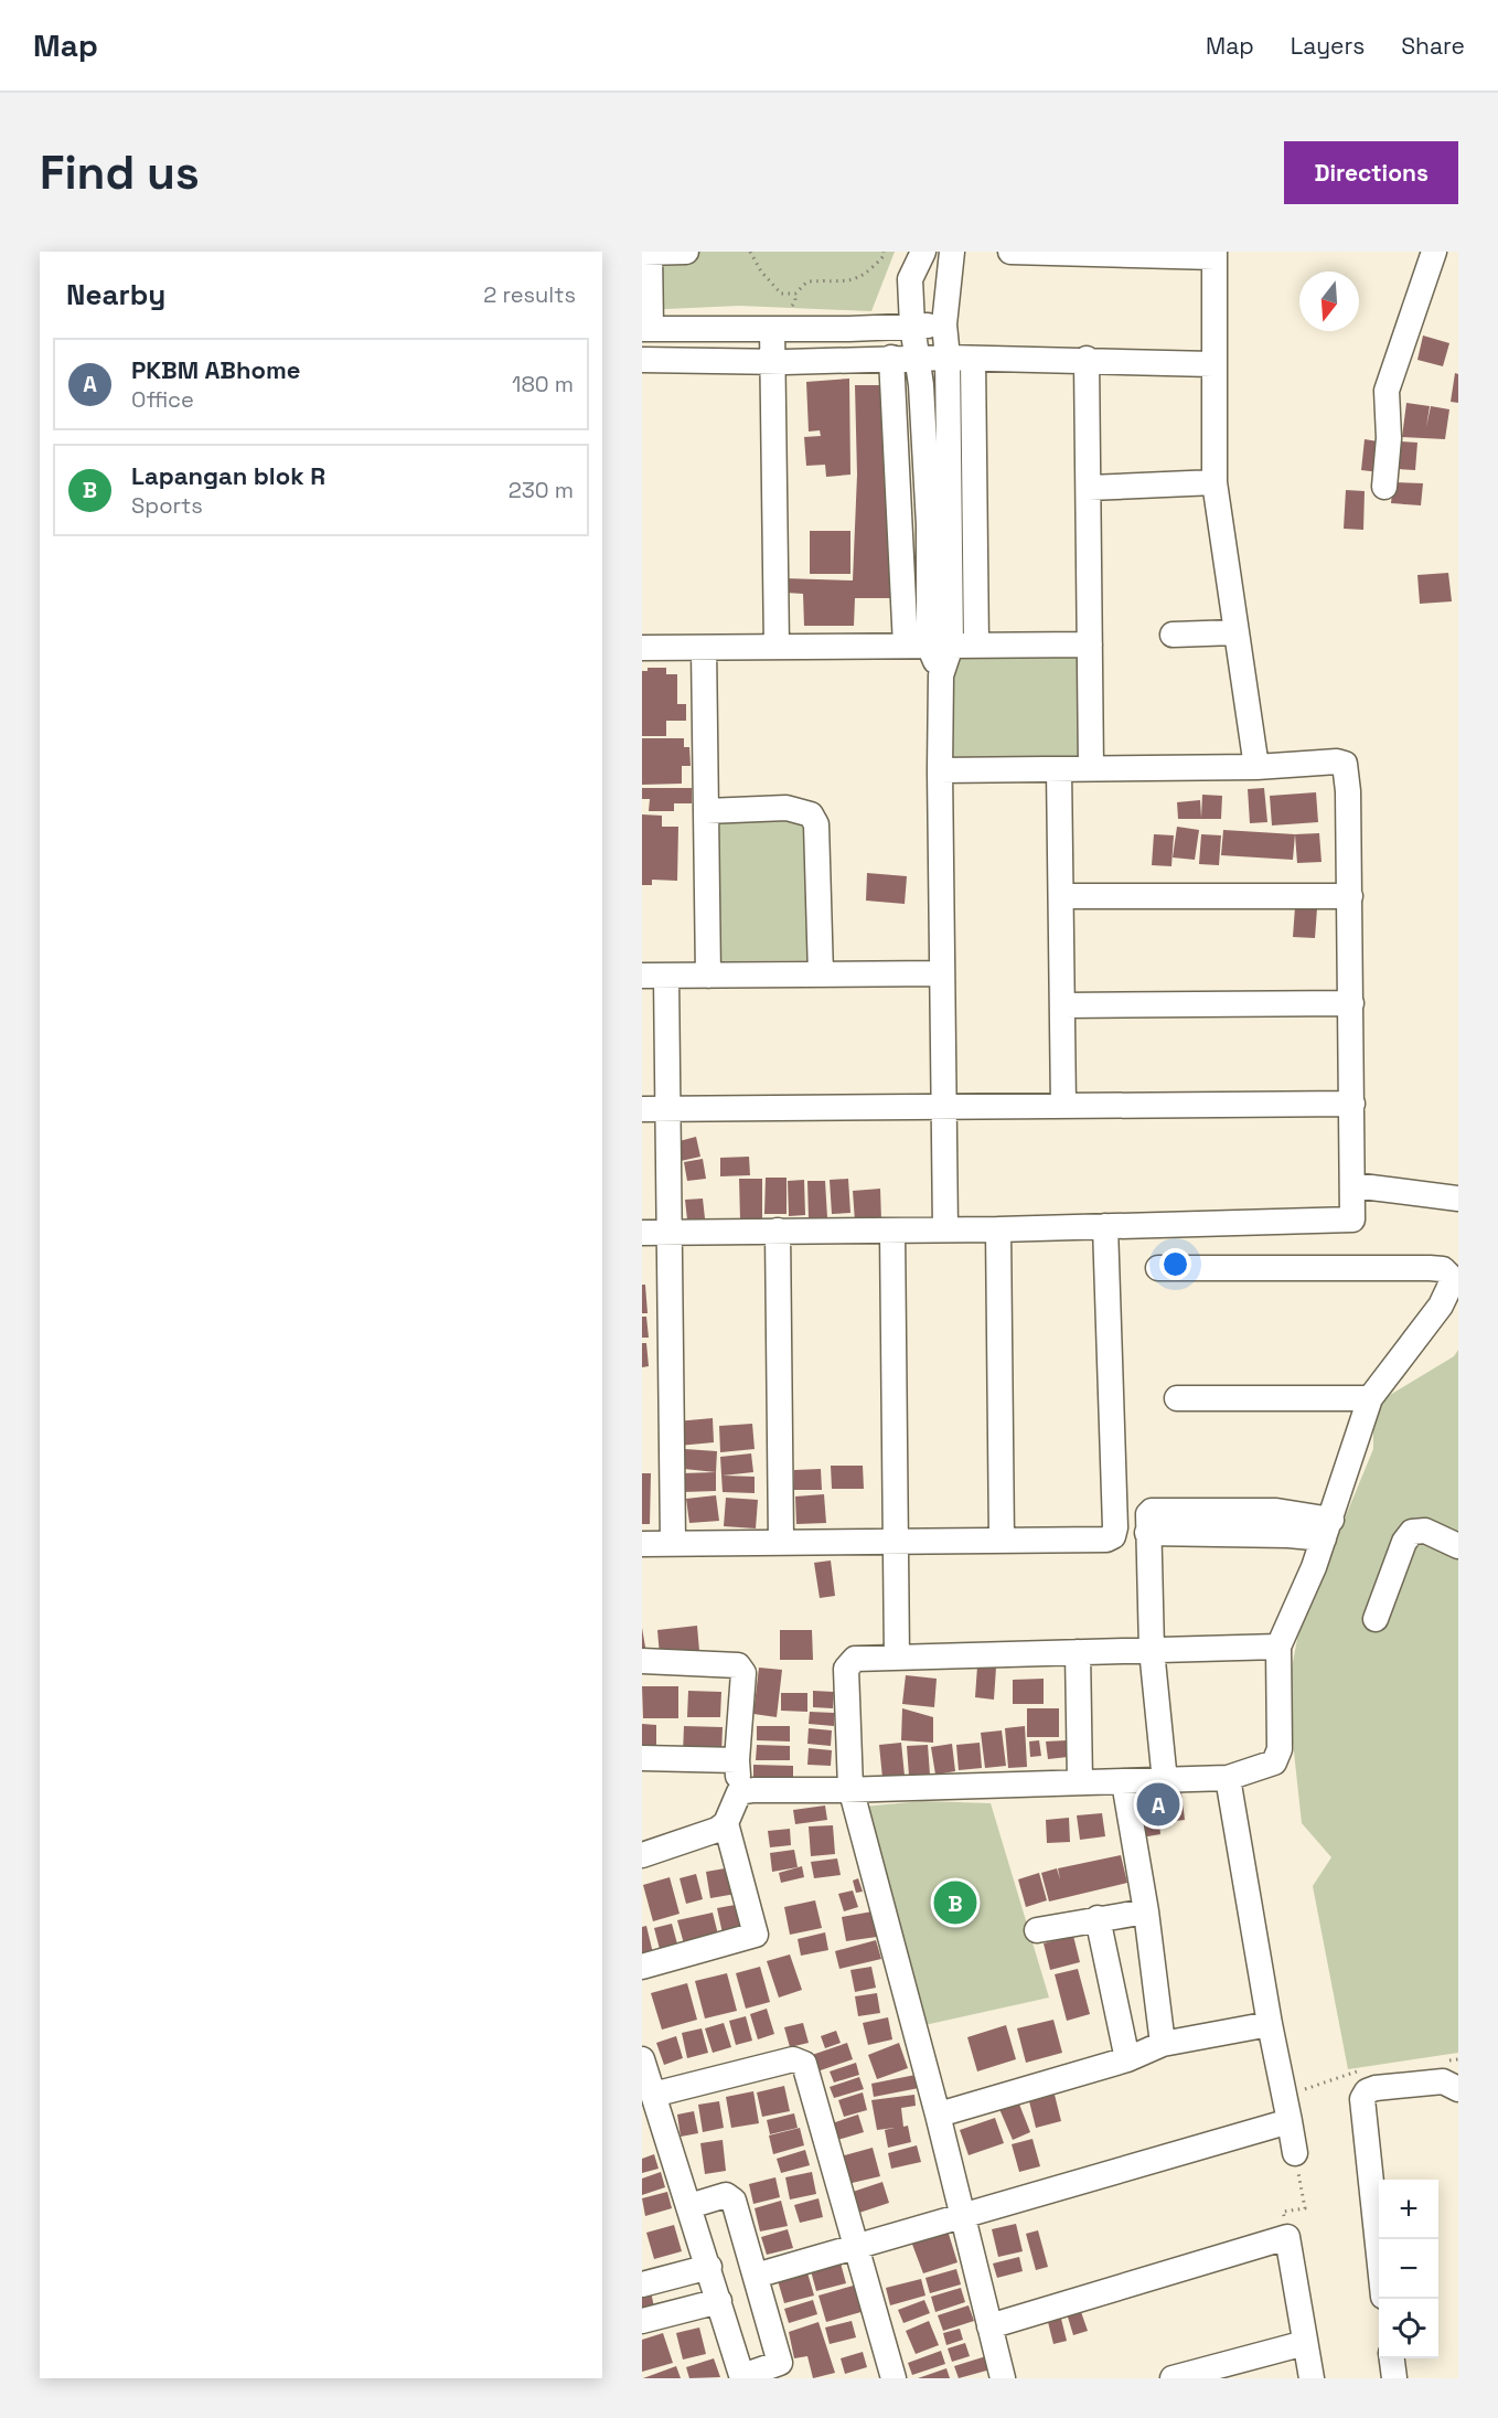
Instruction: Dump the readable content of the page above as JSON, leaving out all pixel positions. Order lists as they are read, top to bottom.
{
  "north": "bottom",
  "page": {
    "header": "Map",
    "nav": ["Map", "Layers", "Share"],
    "buttons": "Directions",
    "title": "Find us",
    "heading": ["Nearby", "2 results"],
    "list": [
      {
        "mark": "A",
        "name": "PKBM ABhome",
        "note": "Office",
        "value": "180 m"
      },
      {
        "mark": "B",
        "name": "Lapangan blok R",
        "note": "Sports",
        "value": "230 m"
      }
    ],
    "pins": ["A", "B"],
    "map_buttons": ["+", "−"]
  }
}
